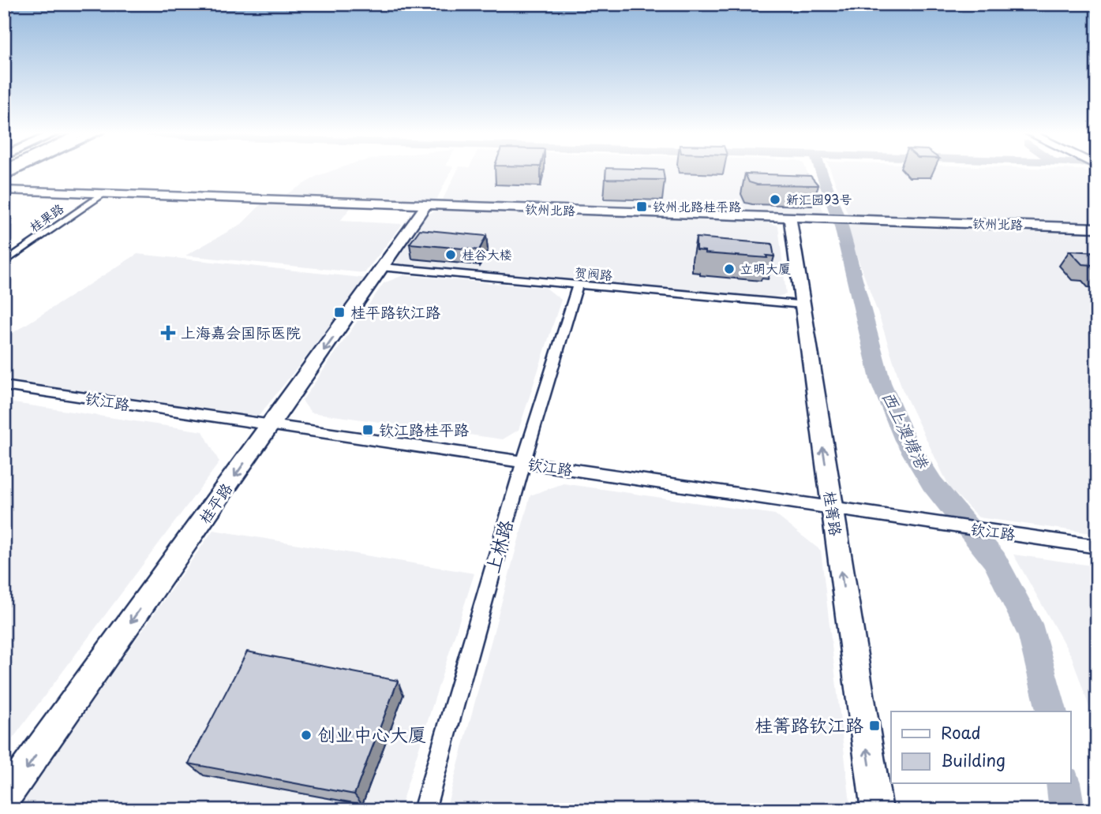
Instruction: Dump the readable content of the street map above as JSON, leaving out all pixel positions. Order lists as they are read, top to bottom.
{
  "streets": {
    "street": [
      "钦州北路",
      "桂果路",
      "贺阀路",
      "钦江路",
      "桂平路",
      "桂箐路",
      "上林路"
    ]
  },
  "crossings": [
    ["钦州北路", "桂果路"],
    ["钦州北路", "桂平路"],
    ["钦州北路", "桂箐路"],
    ["贺阀路", "桂平路"],
    ["贺阀路", "桂箐路"],
    ["贺阀路", "上林路"],
    ["钦江路", "桂平路"],
    ["钦江路", "桂箐路"],
    ["钦江路", "上林路"]
  ],
  "one_way": ["桂平路", "桂箐路"],
  "water": ["西上澳塘港"],
  "places": {
    "other": [
      "新汇园93号",
      "桂谷大楼",
      "立明大厦",
      "创业中心大厦"
    ],
    "transit": [
      "钦州北路桂平路",
      "桂平路钦江路",
      "钦江路桂平路",
      "桂箐路钦江路"
    ],
    "health": ["上海嘉会国际医院"]
  },
  "legend": ["Road", "Building"]
}
